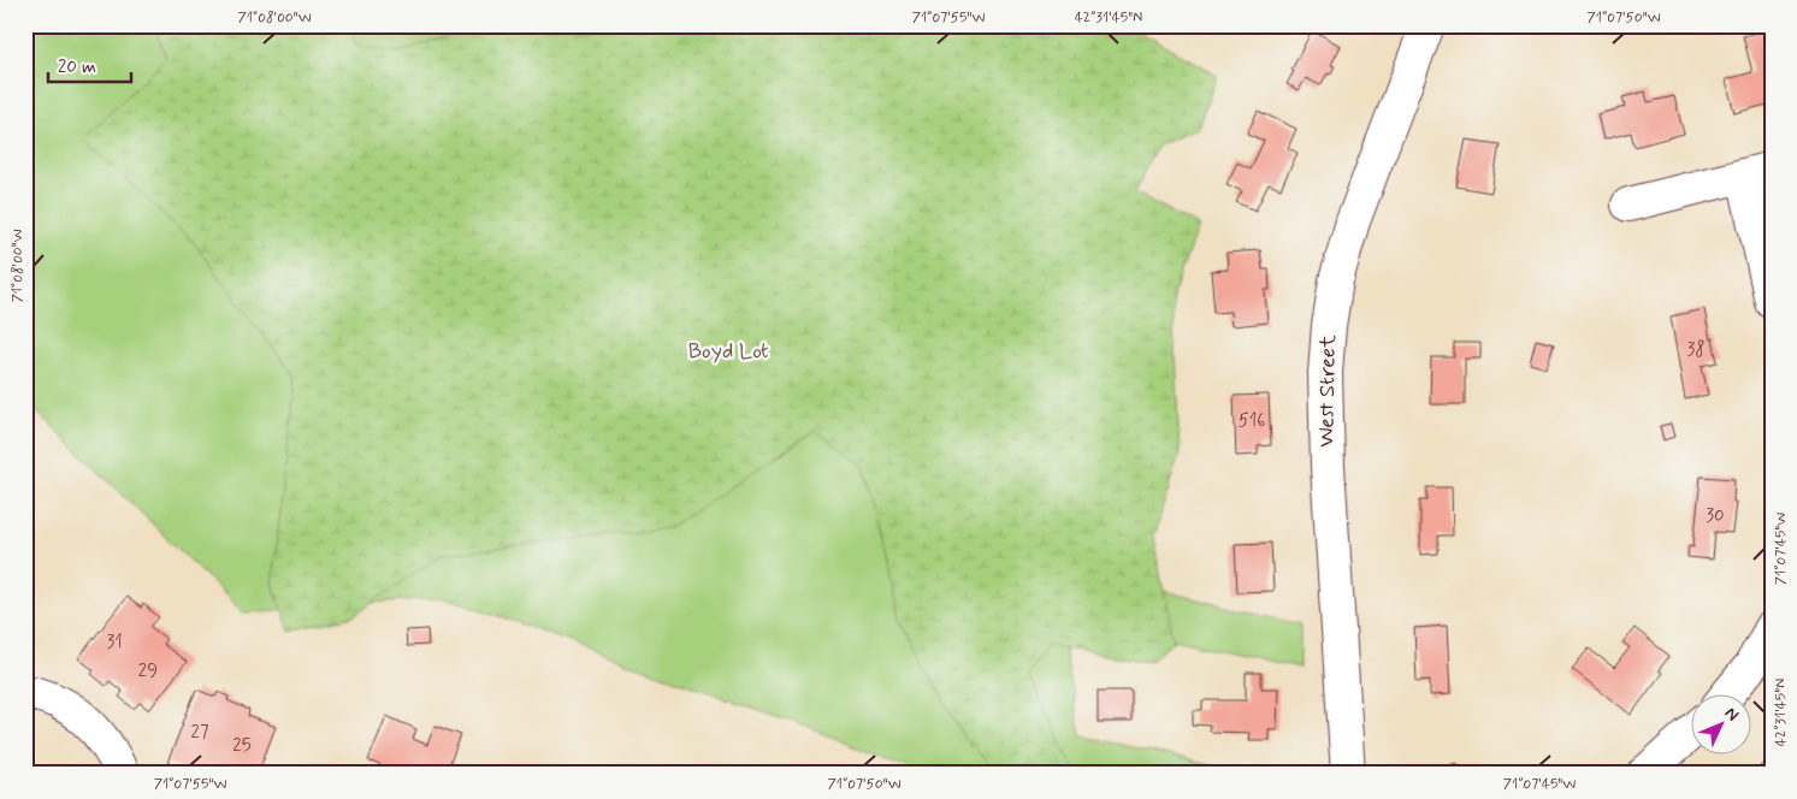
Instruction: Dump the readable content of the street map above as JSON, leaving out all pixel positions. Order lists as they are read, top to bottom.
{
  "streets": {
    "main road": ["West Street"]
  },
  "parks": ["Boyd Lot"],
  "house_numbers": [
    "38",
    "516",
    "30",
    "31",
    "29",
    "27",
    "25"
  ],
  "scale_bar": "20 m",
  "north": "top right",
  "coordinates": [
    "71°08'00\"W",
    "71°07'55\"W",
    "42°31'45\"N",
    "71°07'50\"W",
    "71°07'45\"W"
  ]
}
